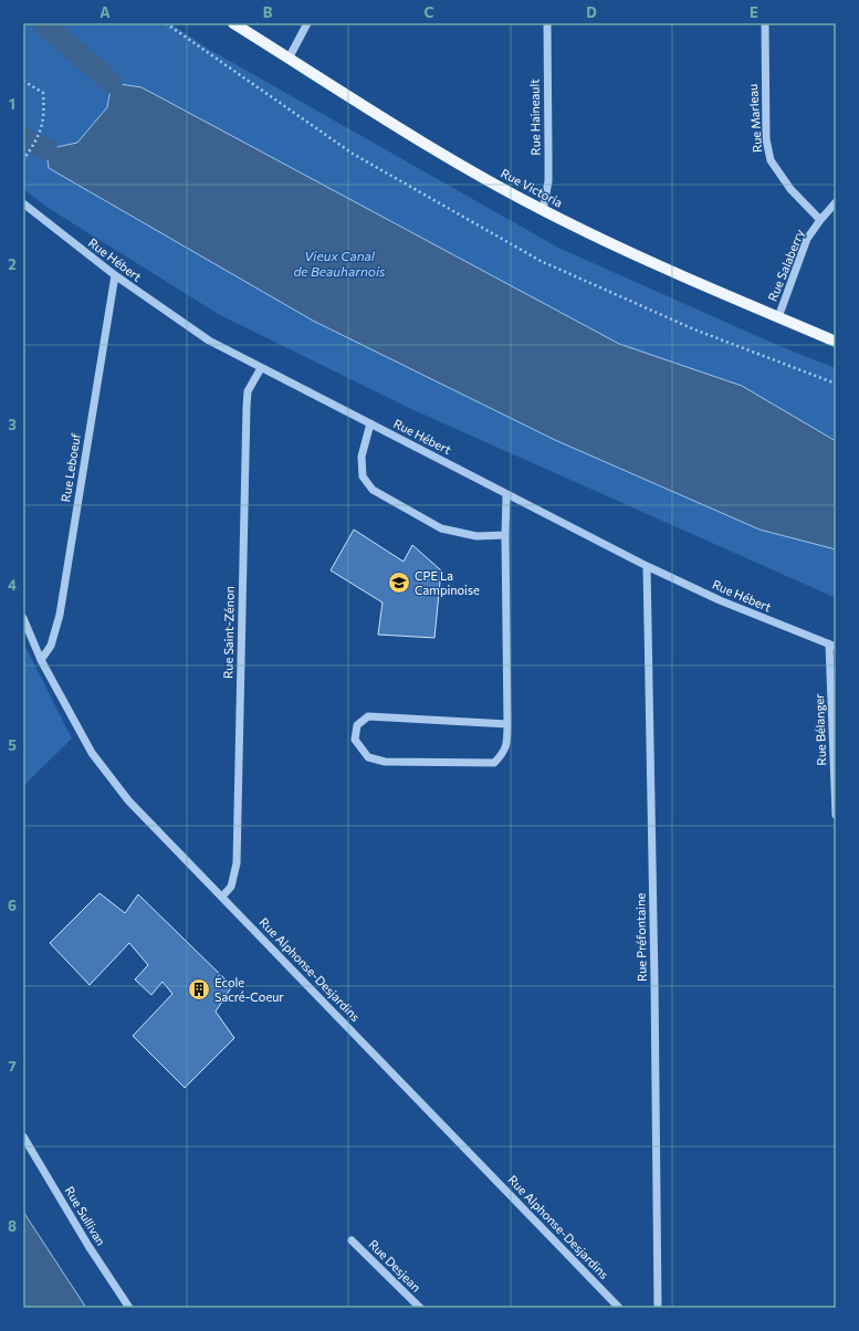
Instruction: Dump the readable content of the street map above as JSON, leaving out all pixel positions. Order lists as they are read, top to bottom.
{
  "streets": {
    "main road": ["Rue Victoria"],
    "street": [
      "Rue Haineault",
      "Rue Marleau",
      "Rue Hébert",
      "Rue Salaberry",
      "Rue Leboeuf",
      "Rue Saint-Zénon",
      "Rue Bélanger",
      "Rue Préfontaine",
      "Rue Alphonse-Desjardins",
      "Rue Sullivan",
      "Rue Desjean"
    ]
  },
  "crossings": [
    ["Rue Haineault", "Rue Victoria"],
    ["Rue Marleau", "Rue Salaberry"],
    ["Rue Victoria", "Rue Salaberry"],
    ["Rue Hébert", "Rue Leboeuf"],
    ["Rue Hébert", "Rue Saint-Zénon"],
    ["Rue Hébert", "Rue Bélanger"],
    ["Rue Hébert", "Rue Préfontaine"],
    ["Rue Leboeuf", "Rue Alphonse-Desjardins"],
    ["Rue Saint-Zénon", "Rue Alphonse-Desjardins"]
  ],
  "water": ["Vieux Canal de Beauharnois"],
  "places": {
    "school or university": ["CPE La Campinoise"],
    "building": ["École Sacré-Coeur"]
  },
  "grid": {
    "columns": [
      "A",
      "B",
      "C",
      "D",
      "E"
    ],
    "rows": [
      "1",
      "2",
      "3",
      "4",
      "5",
      "6",
      "7",
      "8"
    ]
  }
}
